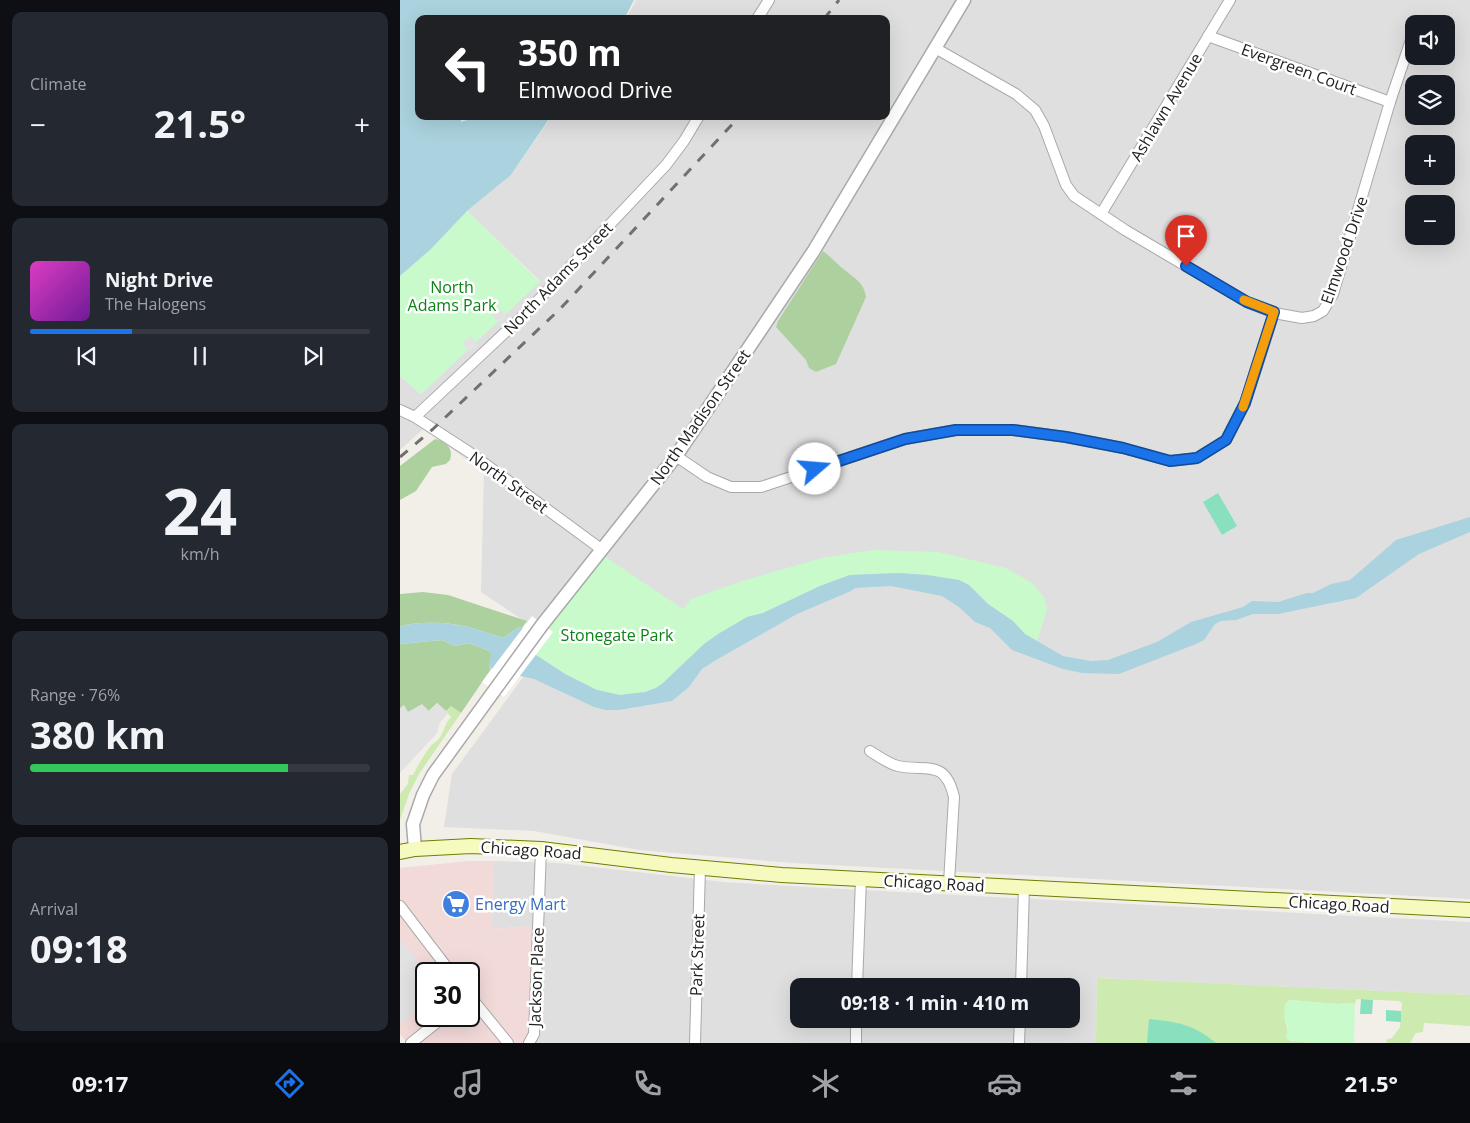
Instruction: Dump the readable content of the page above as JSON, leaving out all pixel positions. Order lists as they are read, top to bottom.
{
  "streets": {
    "main road": ["Chicago Road"],
    "street": [
      "Evergreen Court",
      "Ashlawn Avenue",
      "Elmwood Drive",
      "North Adams Street",
      "North Madison Street",
      "North Street",
      "Park Street",
      "Jackson Place"
    ]
  },
  "crossings": [
    ["Evergreen Court", "Ashlawn Avenue"],
    ["Evergreen Court", "Elmwood Drive"],
    ["Ashlawn Avenue", "Elmwood Drive"],
    ["Elmwood Drive", "North Madison Street"],
    ["North Adams Street", "North Street"],
    ["North Madison Street", "North Street"],
    ["North Madison Street", "Chicago Road"],
    ["Chicago Road", "Park Street"],
    ["Chicago Road", "Jackson Place"]
  ],
  "parks": ["North Adams Park", "Stonegate Park"],
  "places": {
    "supermarket": ["Energy Mart"]
  },
  "page": {
    "tile": [
      "Climate",
      ["24", "km/h"],
      ["Range · 76%", "380 km"],
      ["Arrival", "09:18"]
    ],
    "map_buttons": ["+", "−"],
    "turn": ["350 m", "Elmwood Drive"],
    "heat": ["−", "21.5°", "+"],
    "song": ["Night Drive", "The Halogens"],
    "limit": "30",
    "trip": "09:18 · 1 min · 410 m",
    "tabs": ["09:17", "21.5°"]
  }
}
